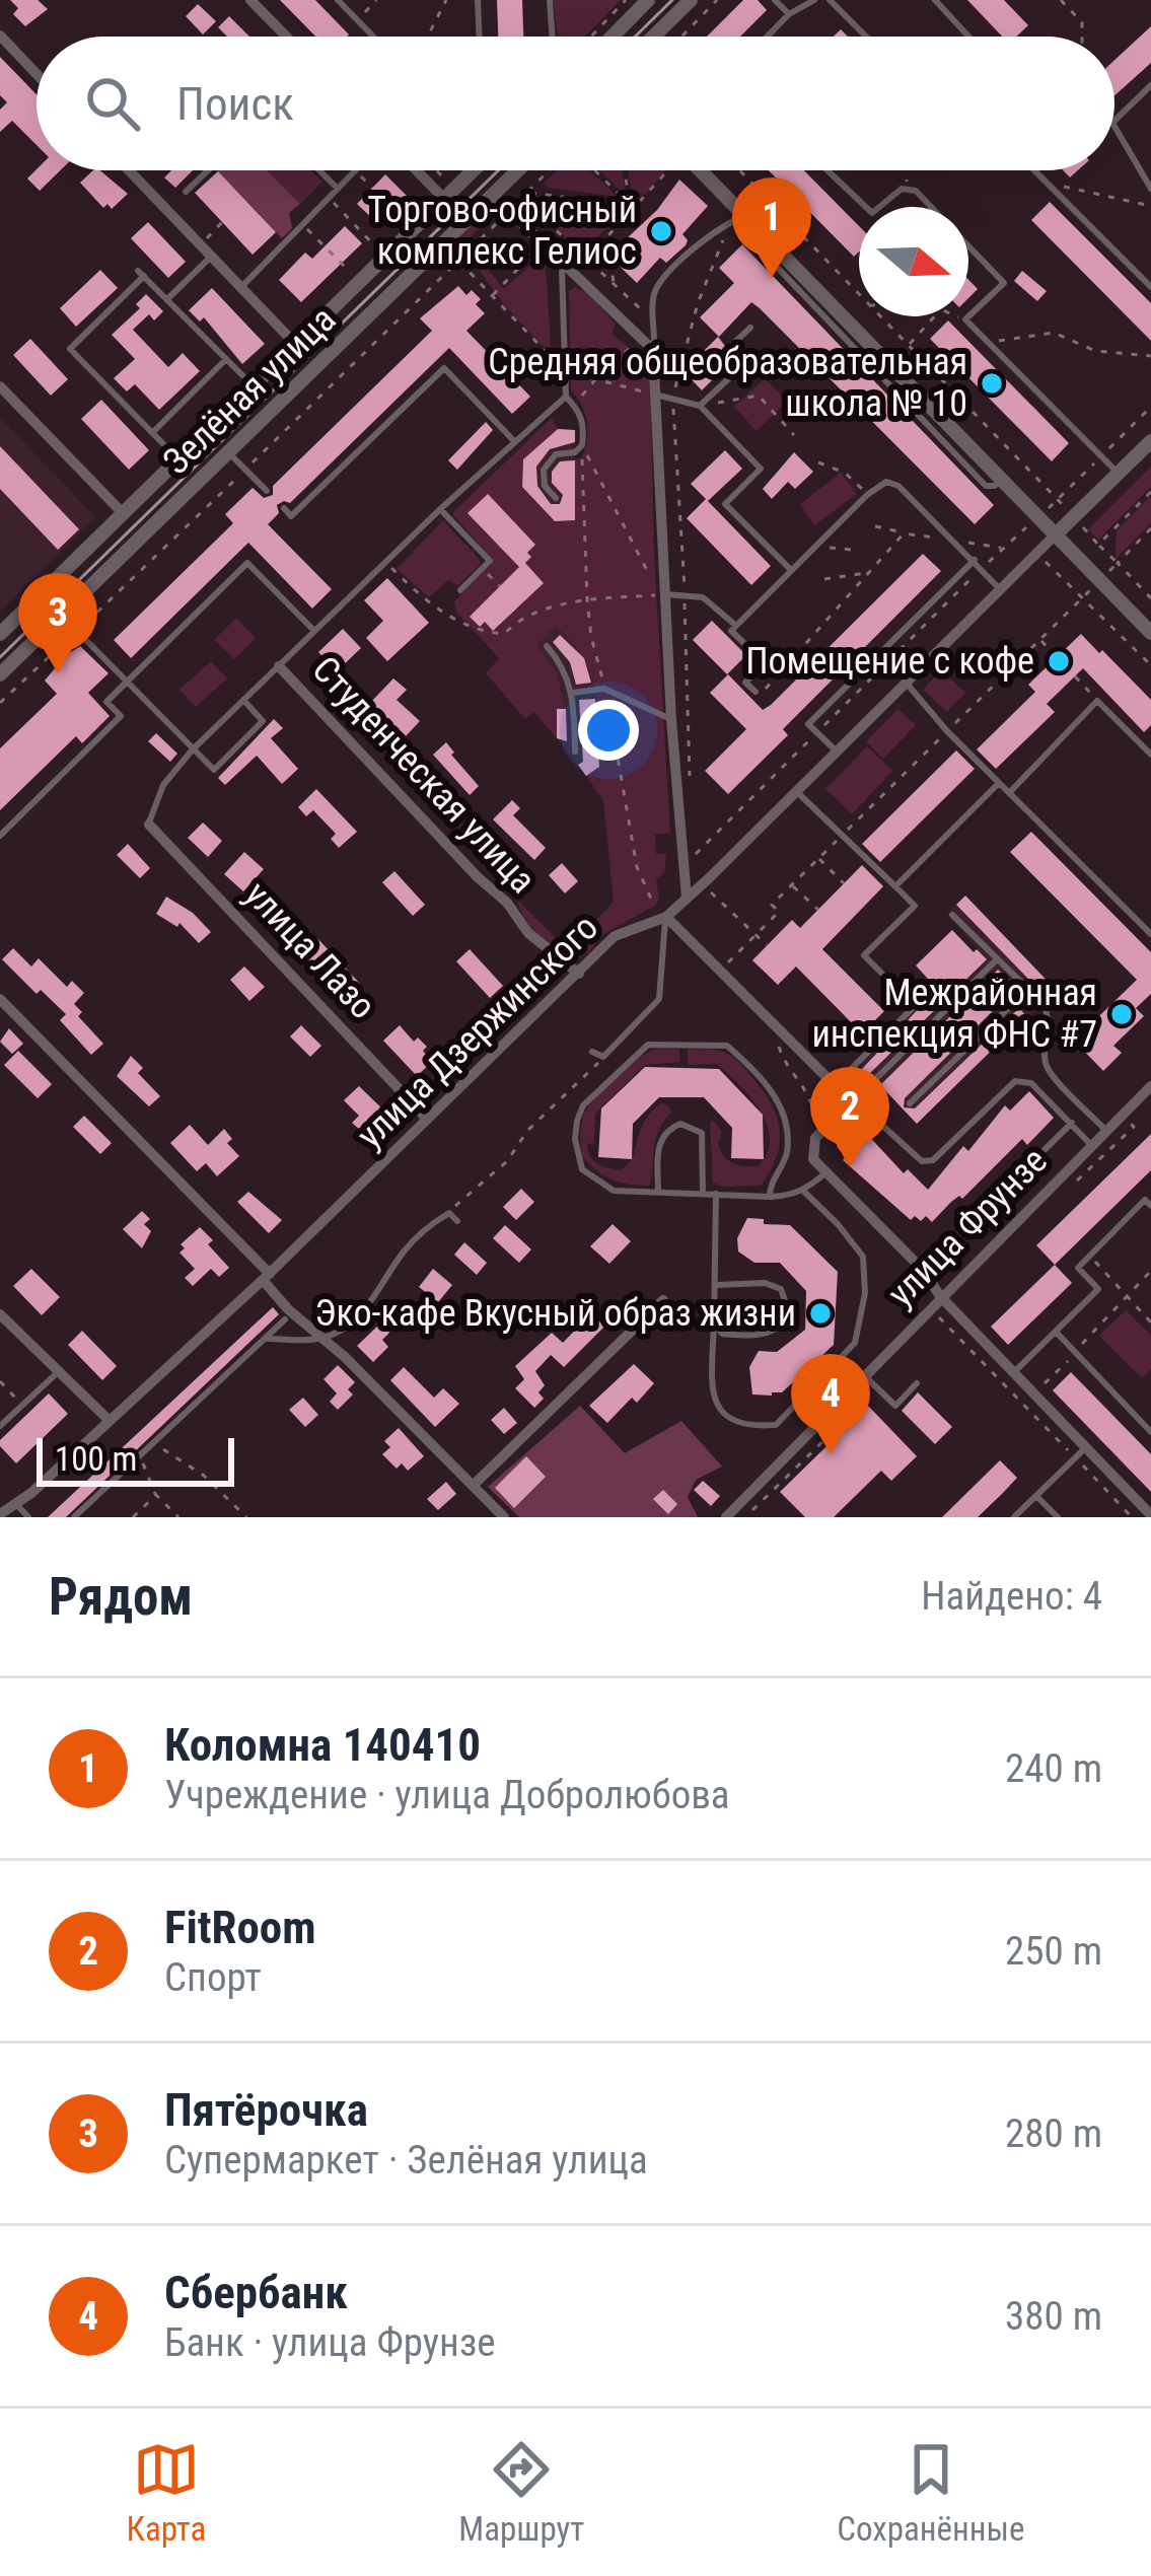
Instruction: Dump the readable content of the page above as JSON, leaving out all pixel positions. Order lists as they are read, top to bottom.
{
  "streets": {
    "street": [
      "Зелёная улица",
      "Студенческая улица",
      "улица Лазо",
      "улица Дзержинского",
      "улица Фрунзе"
    ]
  },
  "crossings": [
    ["Студенческая улица", "улица Дзержинского"],
    ["улица Лазо", "улица Дзержинского"]
  ],
  "places": [
    "Торгово-офисный комплекс Гелиос",
    "Средняя общеобразовательная школа № 10",
    "Помещение с кофе",
    "Межрайонная инспекция ФНС #7",
    "Эко-кафе Вкусный образ жизни"
  ],
  "scale_bar": "100 m",
  "north": "right",
  "page": {
    "search": "Поиск",
    "pins": [
      "1",
      "3",
      "2",
      "4"
    ],
    "scale": "100 m",
    "heading": ["Рядом", "Найдено: 4"],
    "list": [
      {
        "mark": "1",
        "name": "Коломна 140410",
        "note": "Учреждение · улица Добролюбова",
        "value": "240 m"
      },
      {
        "mark": "2",
        "name": "FitRoom",
        "note": "Спорт",
        "value": "250 m"
      },
      {
        "mark": "3",
        "name": "Пятёрочка",
        "note": "Супермаркет · Зелёная улица",
        "value": "280 m"
      },
      {
        "mark": "4",
        "name": "Сбербанк",
        "note": "Банк · улица Фрунзе",
        "value": "380 m"
      }
    ],
    "nav": ["Карта", "Маршрут", "Сохранённые"]
  }
}
